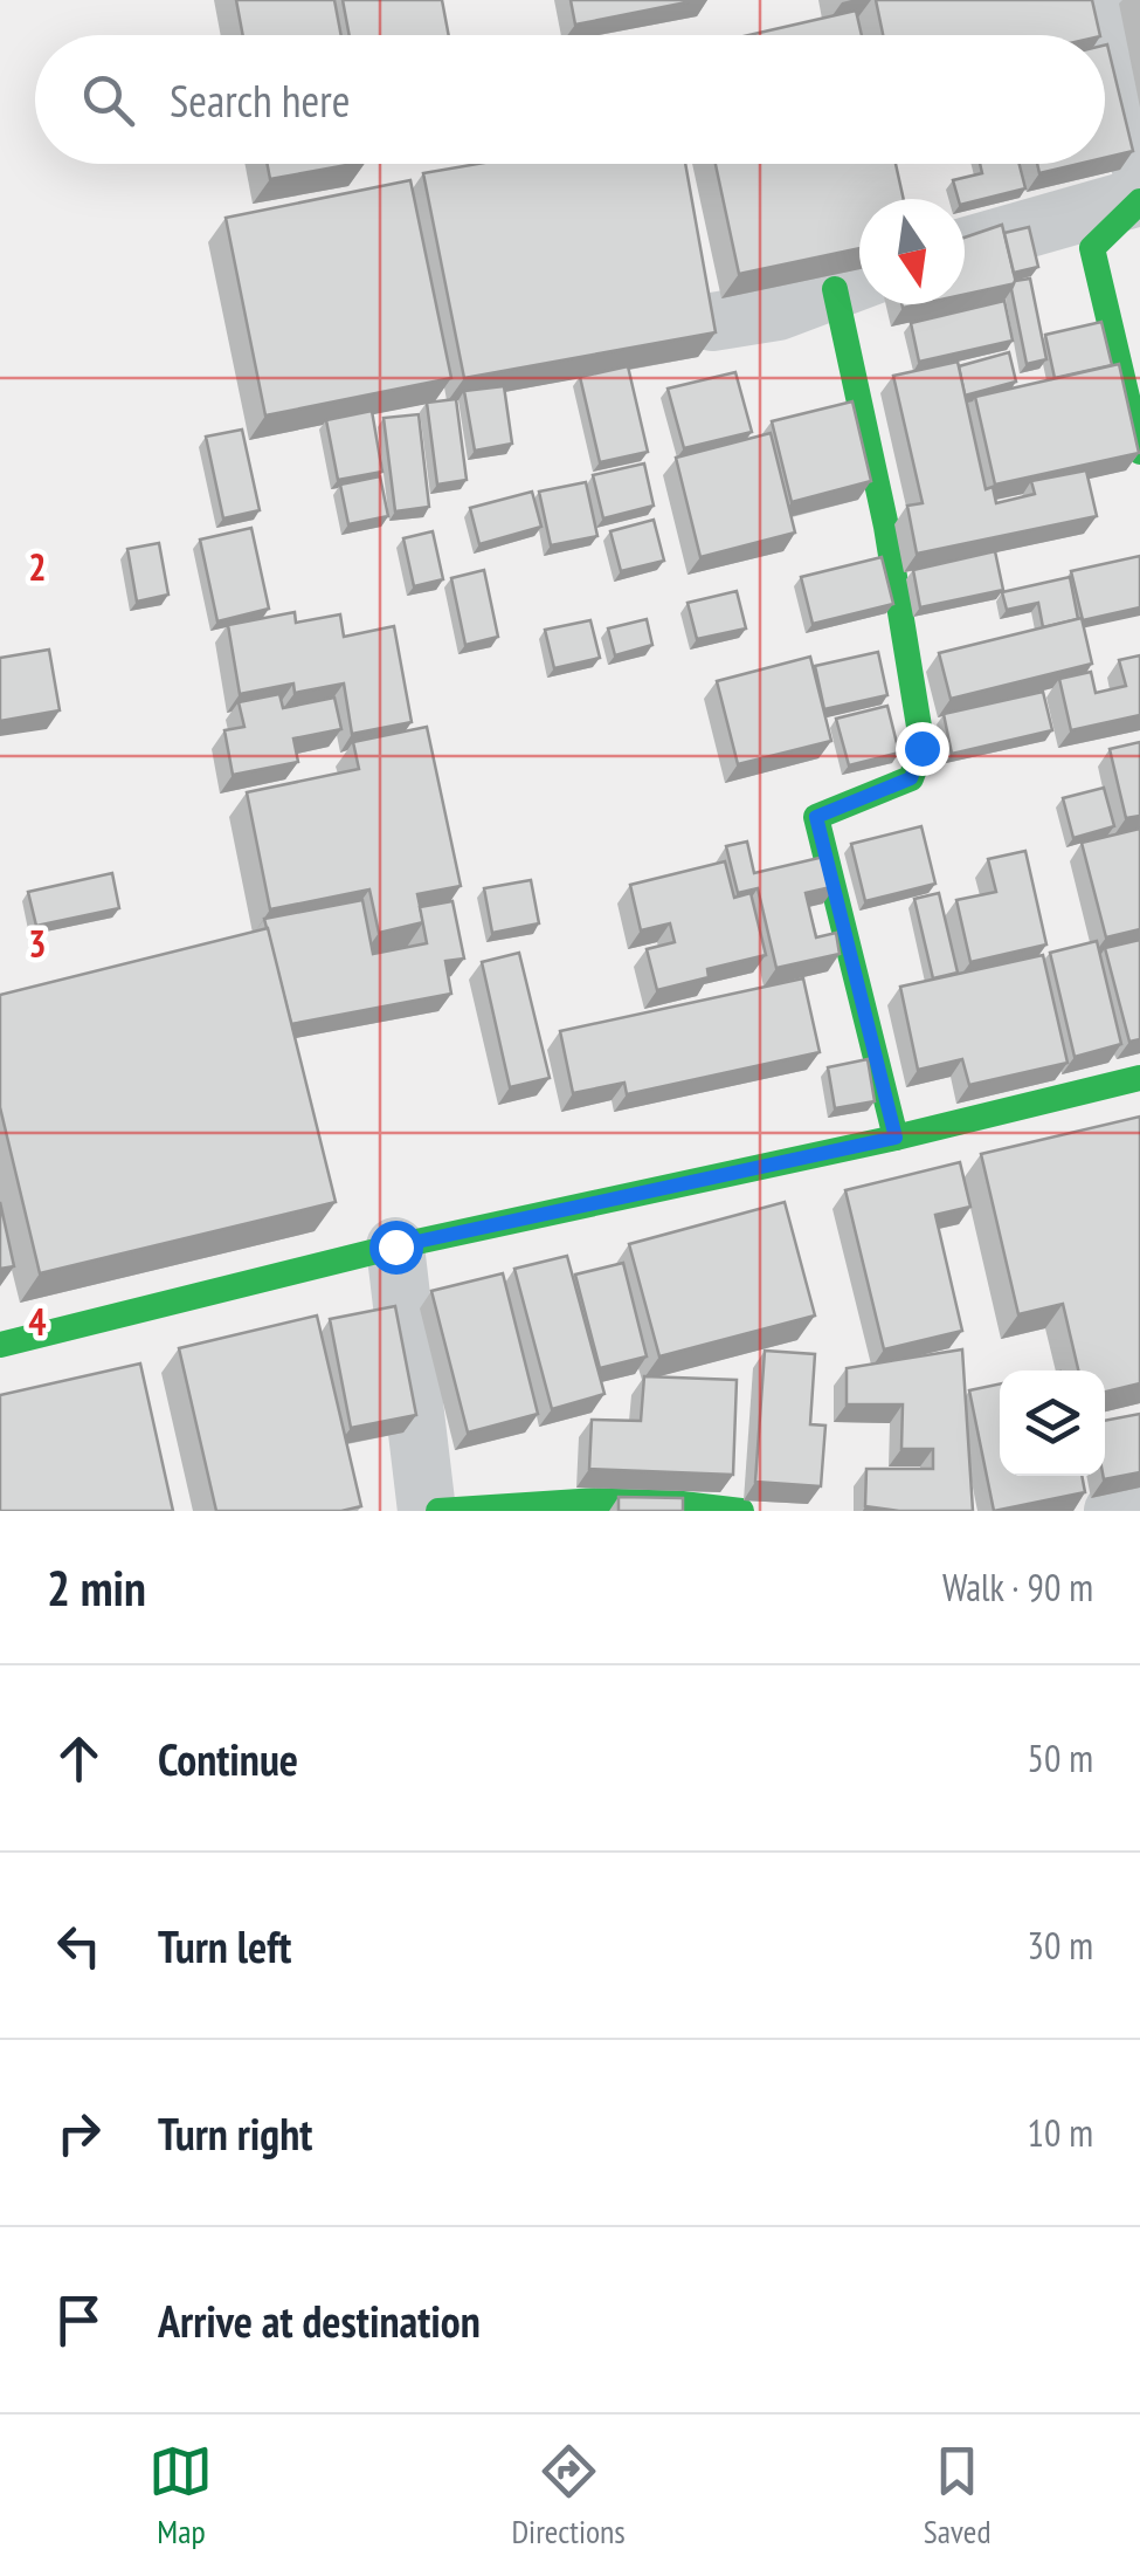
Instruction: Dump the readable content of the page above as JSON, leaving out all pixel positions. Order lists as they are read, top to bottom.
{
  "north": "bottom",
  "page": {
    "search": "Search here",
    "heading": ["2 min", "Walk · 90 m"],
    "list": [
      ["Continue", "50 m"],
      ["Turn left", "30 m"],
      ["Turn right", "10 m"],
      "Arrive at destination"
    ],
    "nav": ["Map", "Directions", "Saved"]
  },
  "grid": {
    "rows": ["2", "3", "4"]
  }
}
